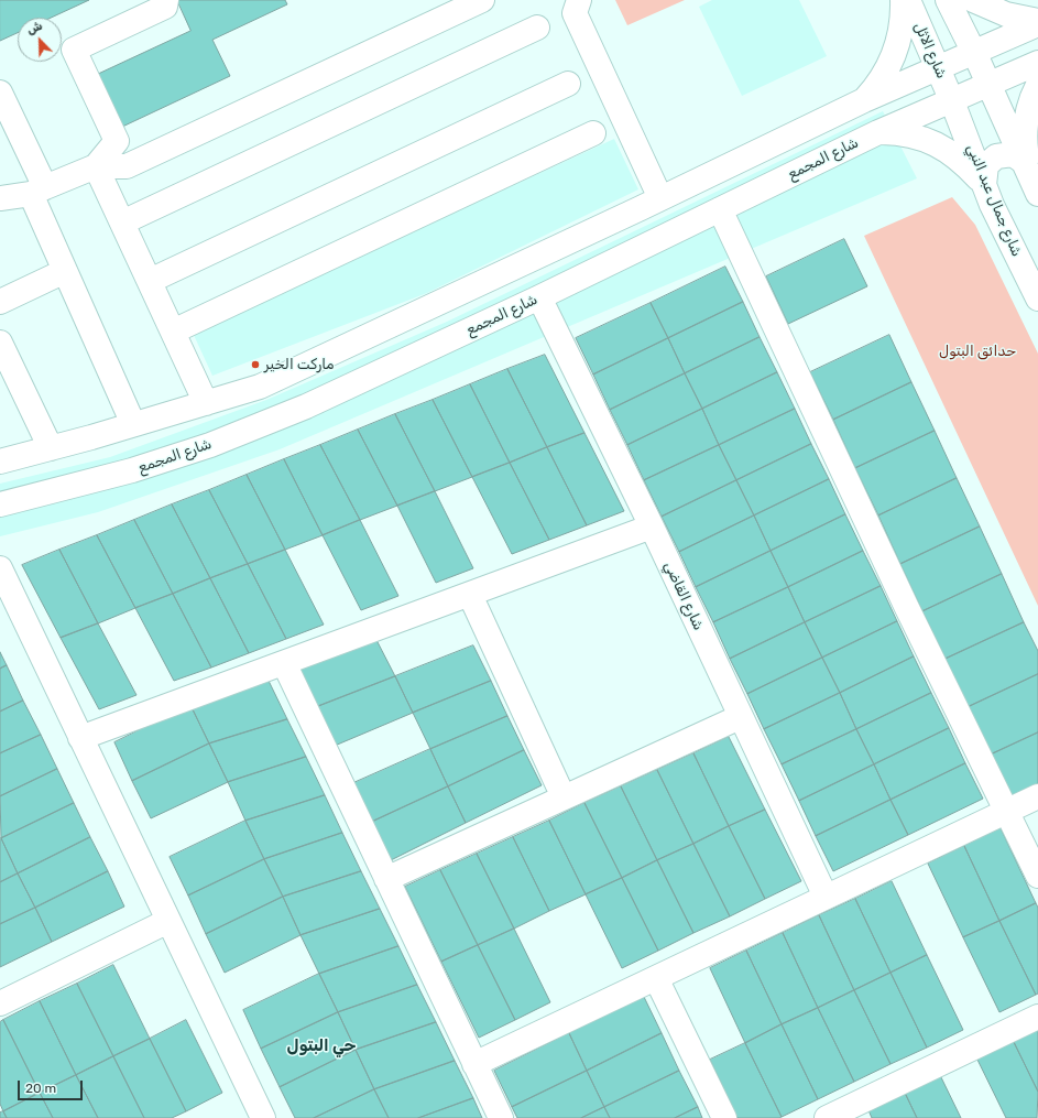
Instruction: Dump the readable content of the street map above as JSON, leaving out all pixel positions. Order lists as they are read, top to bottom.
{
  "streets": {
    "street": [
      "شارع الاثل",
      "شارع المجمع",
      "شارع جمال عبد النبي",
      "شارع القاضي"
    ]
  },
  "crossings": [
    ["شارع الاثل", "شارع المجمع"],
    ["شارع الاثل", "شارع جمال عبد النبي"],
    ["شارع المجمع", "شارع جمال عبد النبي"],
    ["شارع المجمع", "شارع القاضي"]
  ],
  "districts": ["حي البتول"],
  "parks": ["حدائق البتول"],
  "places": ["ماركت الخير"],
  "scale_bar": "20 m",
  "north": "top left"
}
